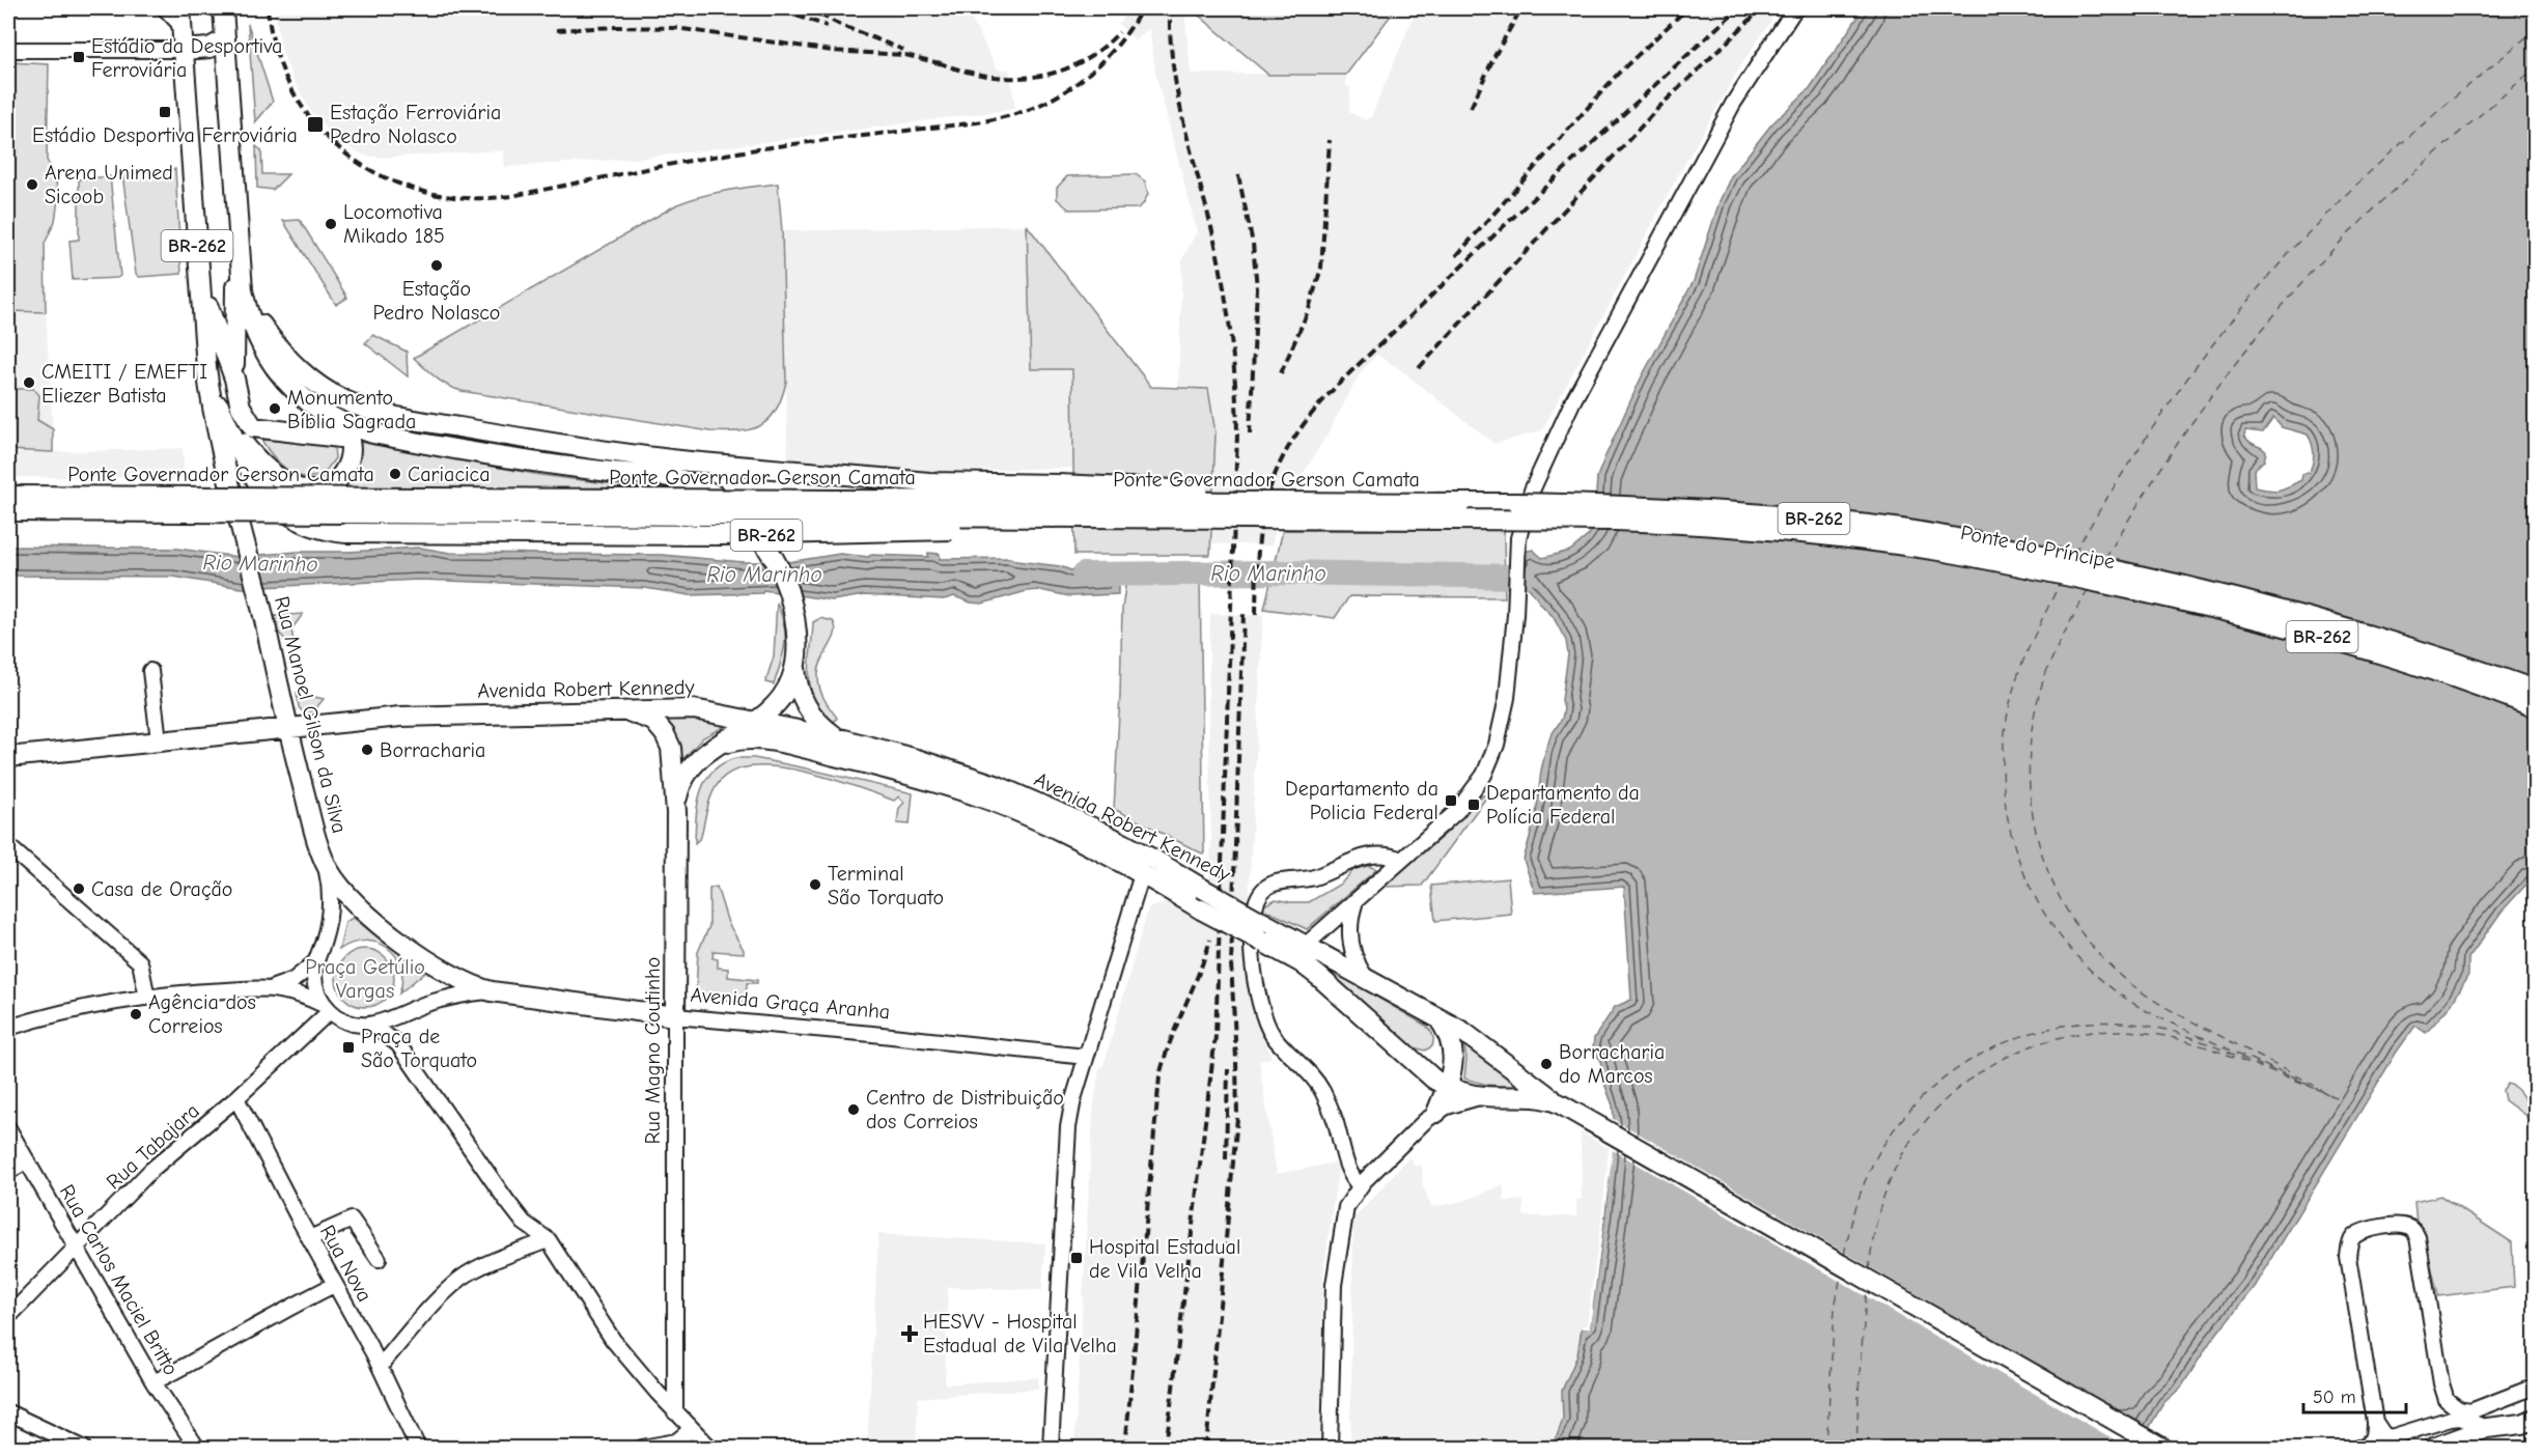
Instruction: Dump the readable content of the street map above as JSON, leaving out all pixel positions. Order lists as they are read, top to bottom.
{
  "streets": {
    "main road": [
      "BR-262",
      "Ponte Governador Gerson Camata",
      "Ponte do Príncipe",
      "Avenida Robert Kennedy",
      "Rua Manoel Gilson da Silva",
      "Avenida Graça Aranha",
      "Rua Magno Coutinho"
    ],
    "street": ["Rua Tabajara", "Rua Nova", "Rua Carlos Maciel Britto"]
  },
  "crossings": [
    ["BR-262", "Ponte Governador Gerson Camata"],
    ["BR-262", "Rua Manoel Gilson da Silva"],
    ["Ponte Governador Gerson Camata", "Ponte do Príncipe"],
    ["Avenida Robert Kennedy", "Rua Manoel Gilson da Silva"],
    ["Avenida Robert Kennedy", "Rua Magno Coutinho"],
    ["Rua Manoel Gilson da Silva", "Avenida Graça Aranha"],
    ["Avenida Graça Aranha", "Rua Magno Coutinho"],
    ["Rua Tabajara", "Rua Nova"],
    ["Rua Tabajara", "Rua Carlos Maciel Britto"]
  ],
  "water": ["Rio Marinho"],
  "parks": ["Praça Getúlio Vargas"],
  "places": {
    "transit": [
      "Estádio da Desportiva Ferroviária",
      "Estádio Desportiva Ferroviária",
      "Estação Ferroviária Pedro Nolasco",
      "Departamento da Policia Federal",
      "Departamento da Polícia Federal",
      "Praça de São Torquato",
      "Hospital Estadual de Vila Velha"
    ],
    "other": [
      "Arena Unimed Sicoob",
      "Locomotiva Mikado 185",
      "Estação Pedro Nolasco",
      "CMEITI / EMEFTI Eliezer Batista",
      "Monumento Bíblia Sagrada",
      "Cariacica",
      "Borracharia",
      "Terminal São Torquato",
      "Casa de Oração",
      "Agência dos Correios",
      "Borracharia do Marcos",
      "Centro de Distribuição dos Correios"
    ],
    "health": ["HESVV - Hospital Estadual de Vila Velha"]
  },
  "scale_bar": "50 m"
}
